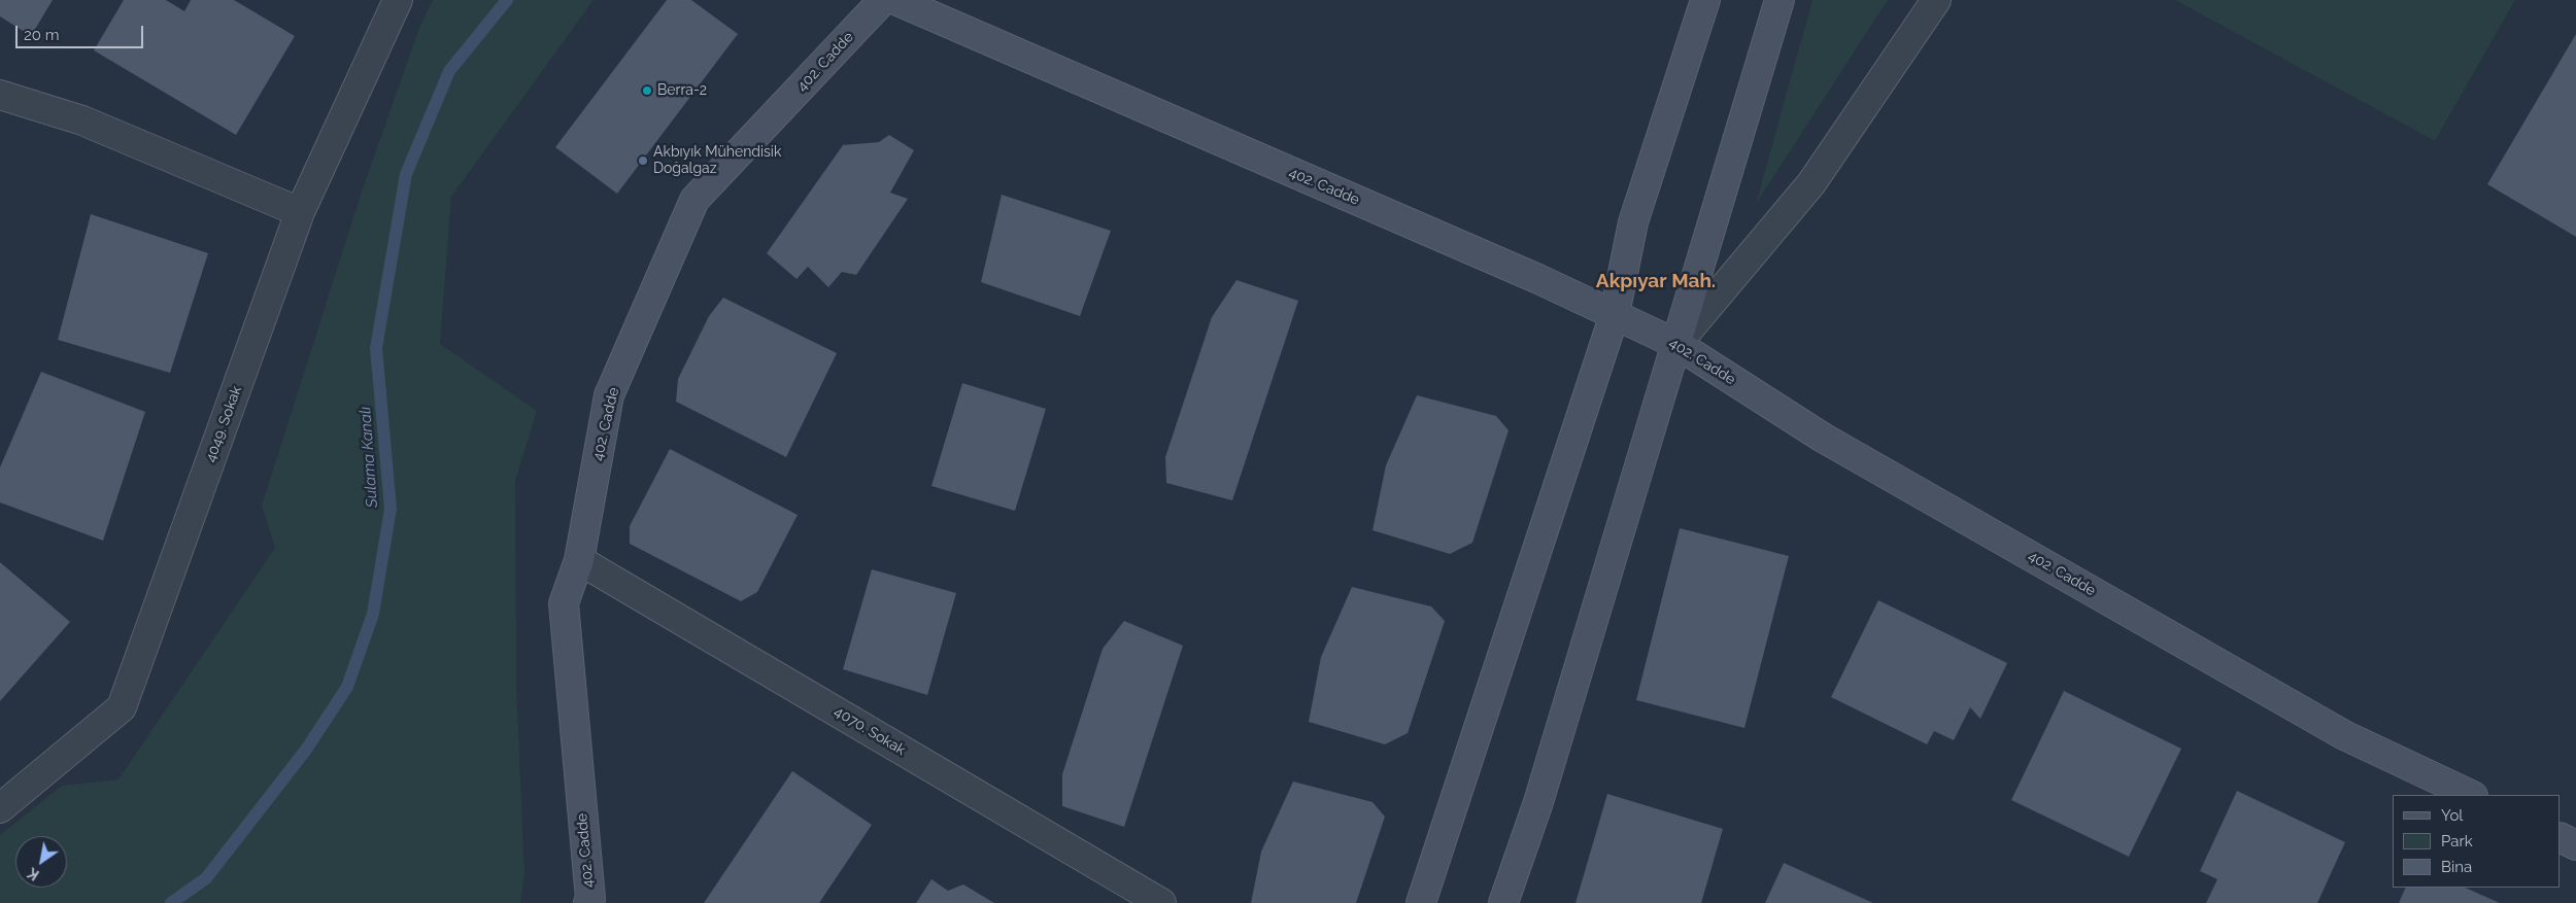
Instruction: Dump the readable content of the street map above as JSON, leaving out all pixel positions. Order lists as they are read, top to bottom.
{
  "streets": {
    "street": ["402. Cadde", "4049. Sokak", "4070. Sokak"]
  },
  "crossings": [
    ["402. Cadde", "4070. Sokak"]
  ],
  "districts": ["Akpıyar Mah."],
  "water": ["Sulama Kanalı"],
  "places": ["Berra-2", "Akbıyık Mühendisik Doğalgaz"],
  "legend": ["Yol", "Park", "Bina"],
  "scale_bar": "20 m",
  "north": "bottom left"
}
